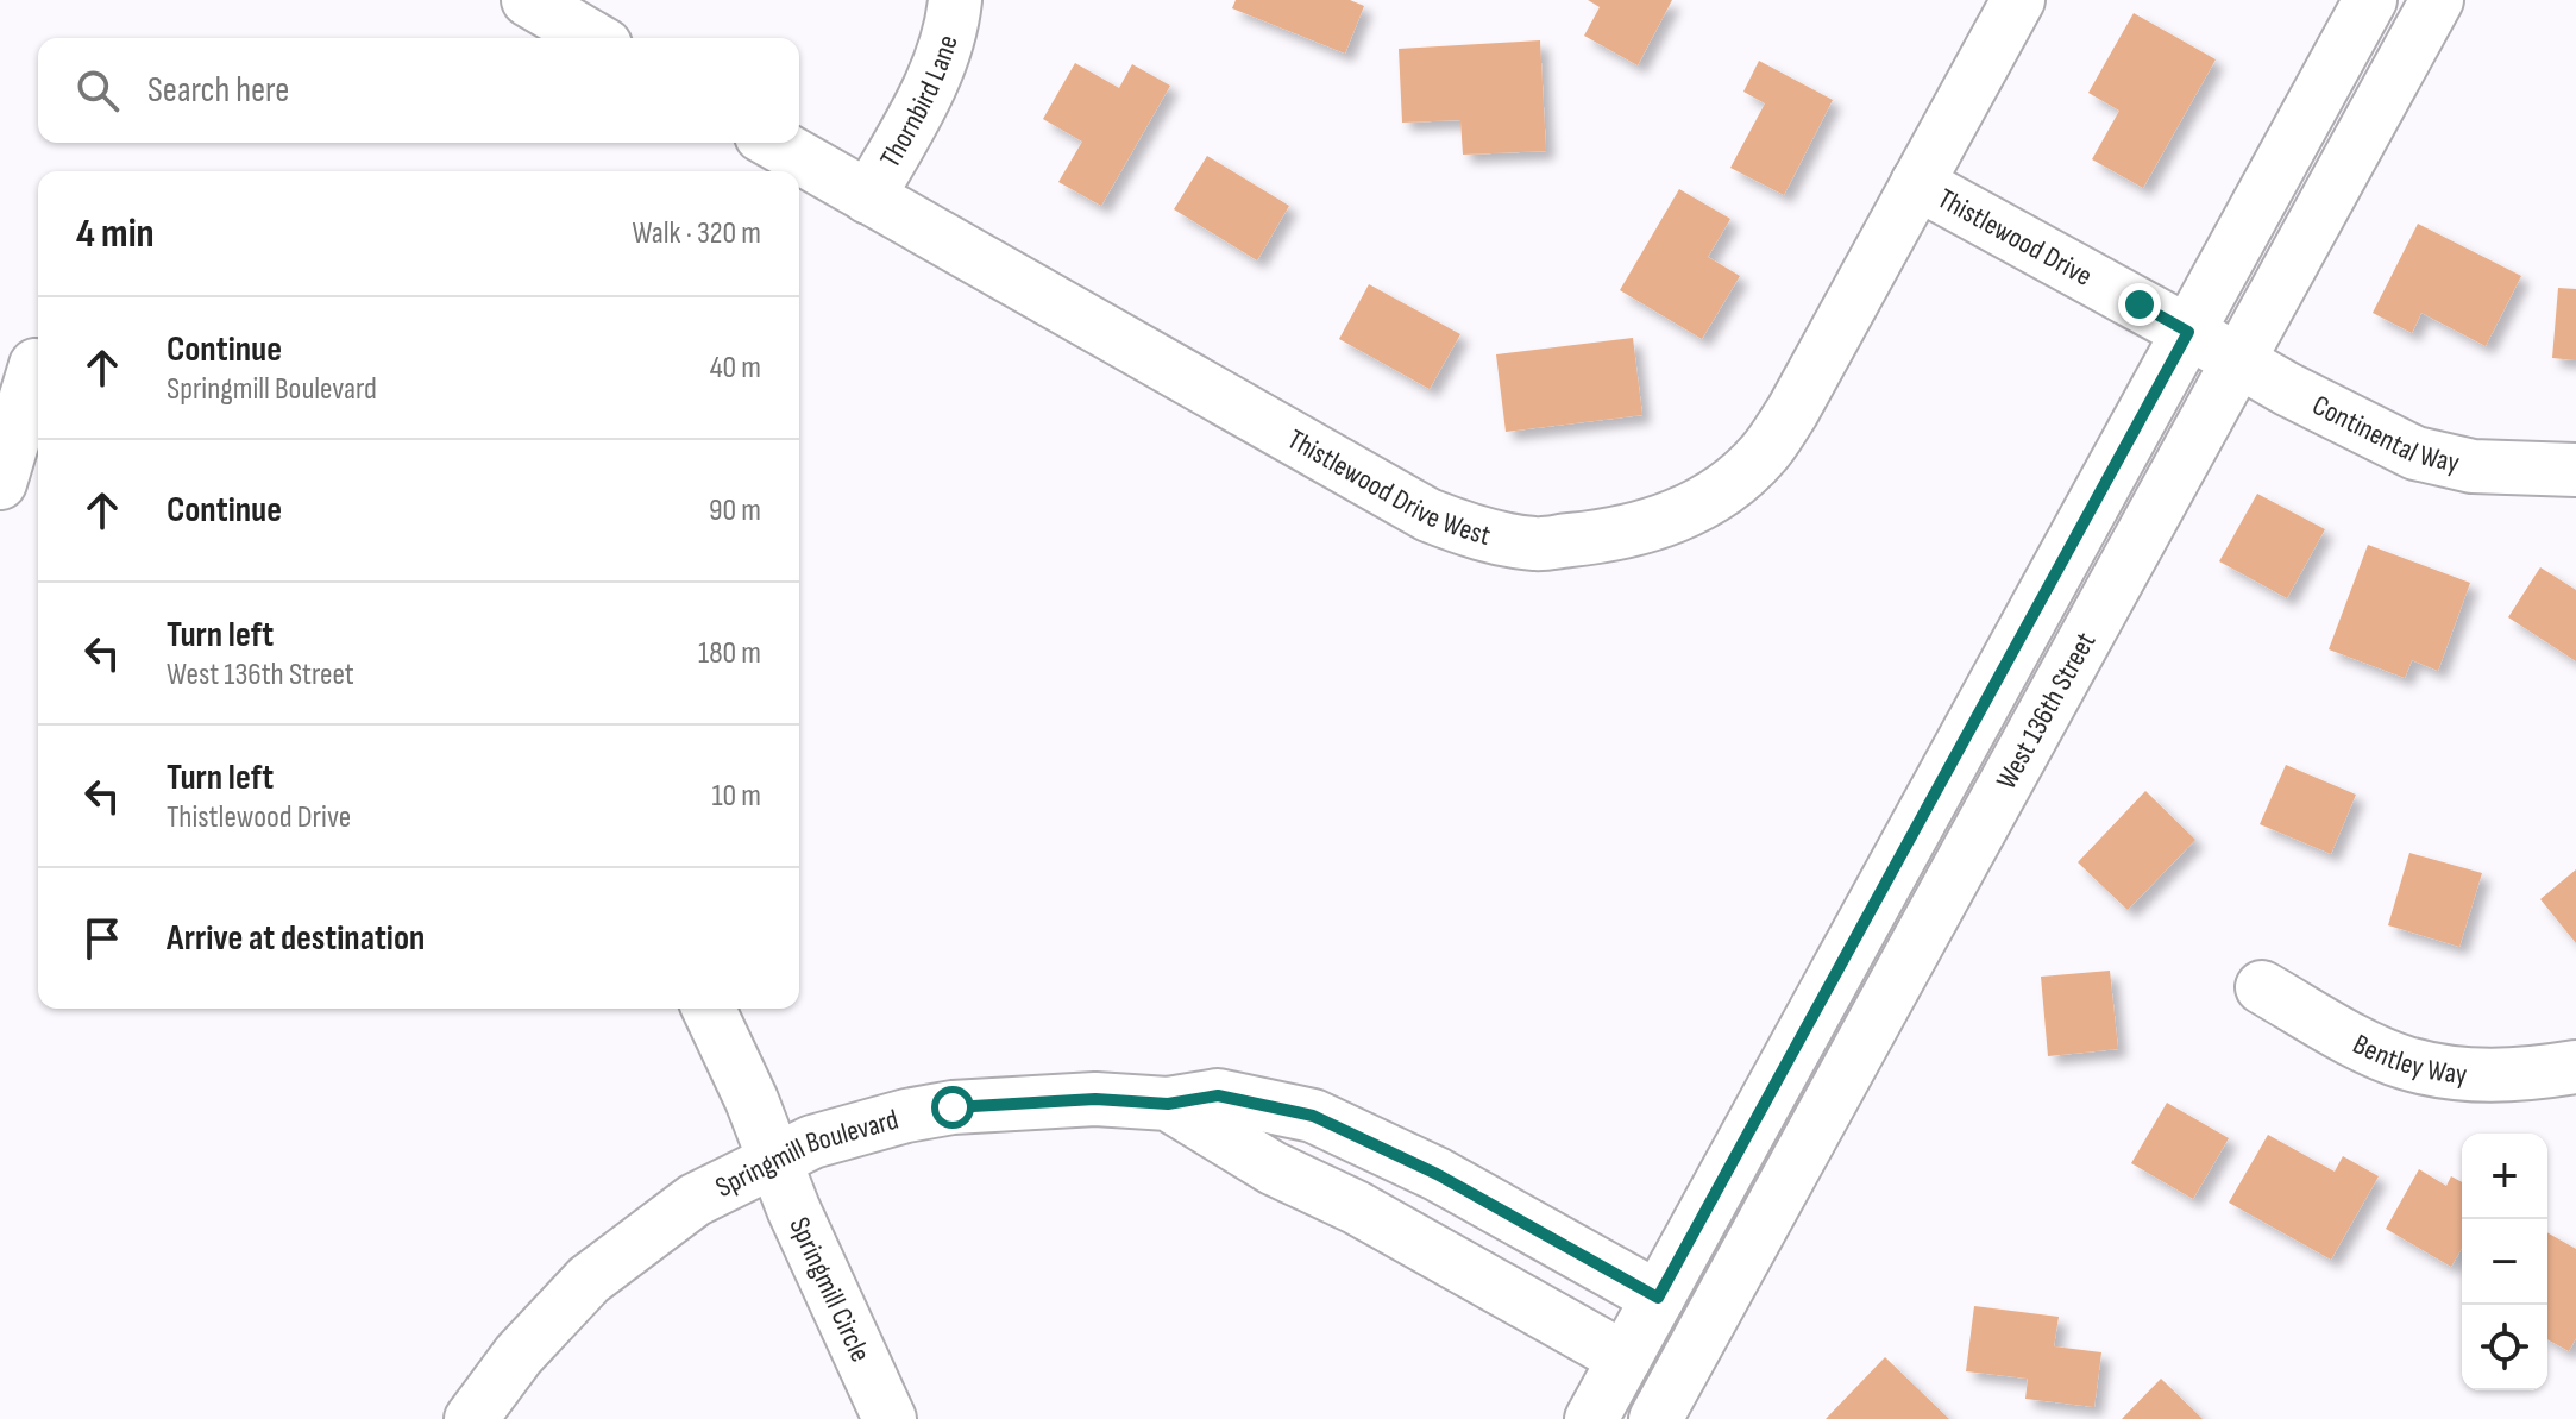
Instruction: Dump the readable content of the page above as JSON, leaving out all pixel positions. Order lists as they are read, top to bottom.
{
  "streets": {
    "street": [
      "Thornbird Lane",
      "Thistlewood Drive",
      "Continental Way",
      "Thistlewood Drive West",
      "West 136th Street",
      "Bentley Way",
      "Springmill Boulevard",
      "Springmill Circle"
    ]
  },
  "crossings": [
    ["Thornbird Lane", "Thistlewood Drive West"],
    ["Thistlewood Drive", "Continental Way"],
    ["Thistlewood Drive", "Thistlewood Drive West"],
    ["Thistlewood Drive", "West 136th Street"],
    ["Continental Way", "West 136th Street"],
    ["West 136th Street", "Springmill Boulevard"],
    ["Springmill Boulevard", "Springmill Circle"]
  ],
  "page": {
    "search": "Search here",
    "heading": ["4 min", "Walk · 320 m"],
    "list": [
      ["Continue", "Springmill Boulevard", "40 m"],
      ["Continue", "90 m"],
      ["Turn left", "West 136th Street", "180 m"],
      ["Turn left", "Thistlewood Drive", "10 m"],
      "Arrive at destination"
    ],
    "map_buttons": ["+", "−"]
  }
}
